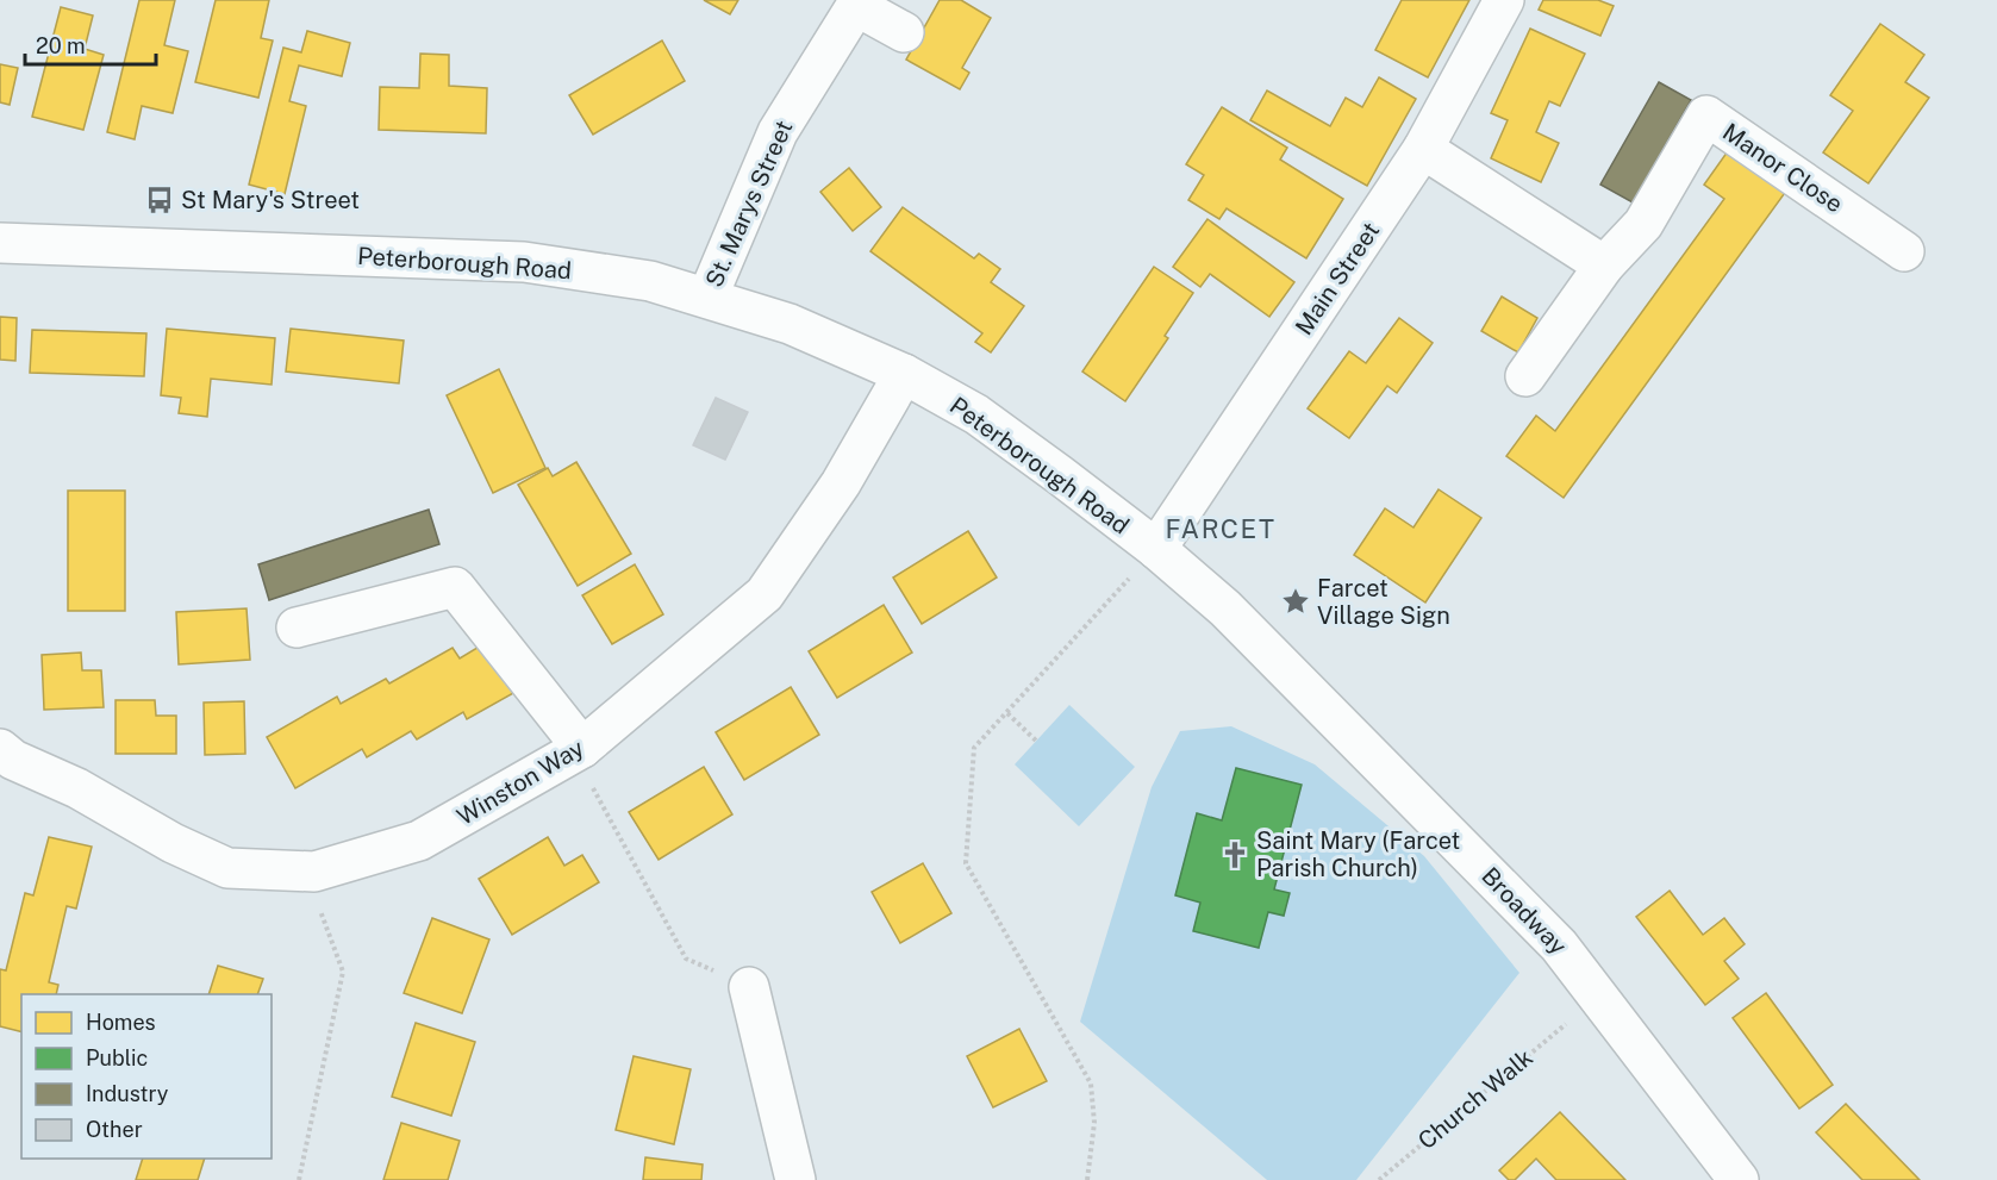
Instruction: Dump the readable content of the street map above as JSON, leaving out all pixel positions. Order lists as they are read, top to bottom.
{
  "streets": {
    "street": [
      "Manor Close",
      "St. Marys Street",
      "Peterborough Road",
      "Main Street",
      "Winston Way",
      "Broadway"
    ],
    "path": ["Church Walk"]
  },
  "crossings": [
    ["St. Marys Street", "Peterborough Road"],
    ["Peterborough Road", "Main Street"],
    ["Peterborough Road", "Winston Way"],
    ["Peterborough Road", "Broadway"],
    ["Main Street", "Broadway"]
  ],
  "districts": ["FARCET"],
  "places": {
    "bus stop": ["St Mary's Street"],
    "place": ["Farcet Village Sign"],
    "church": ["Saint Mary (Farcet Parish Church)"]
  },
  "legend": [
    "Homes",
    "Public",
    "Industry",
    "Other"
  ],
  "scale_bar": "20 m"
}
